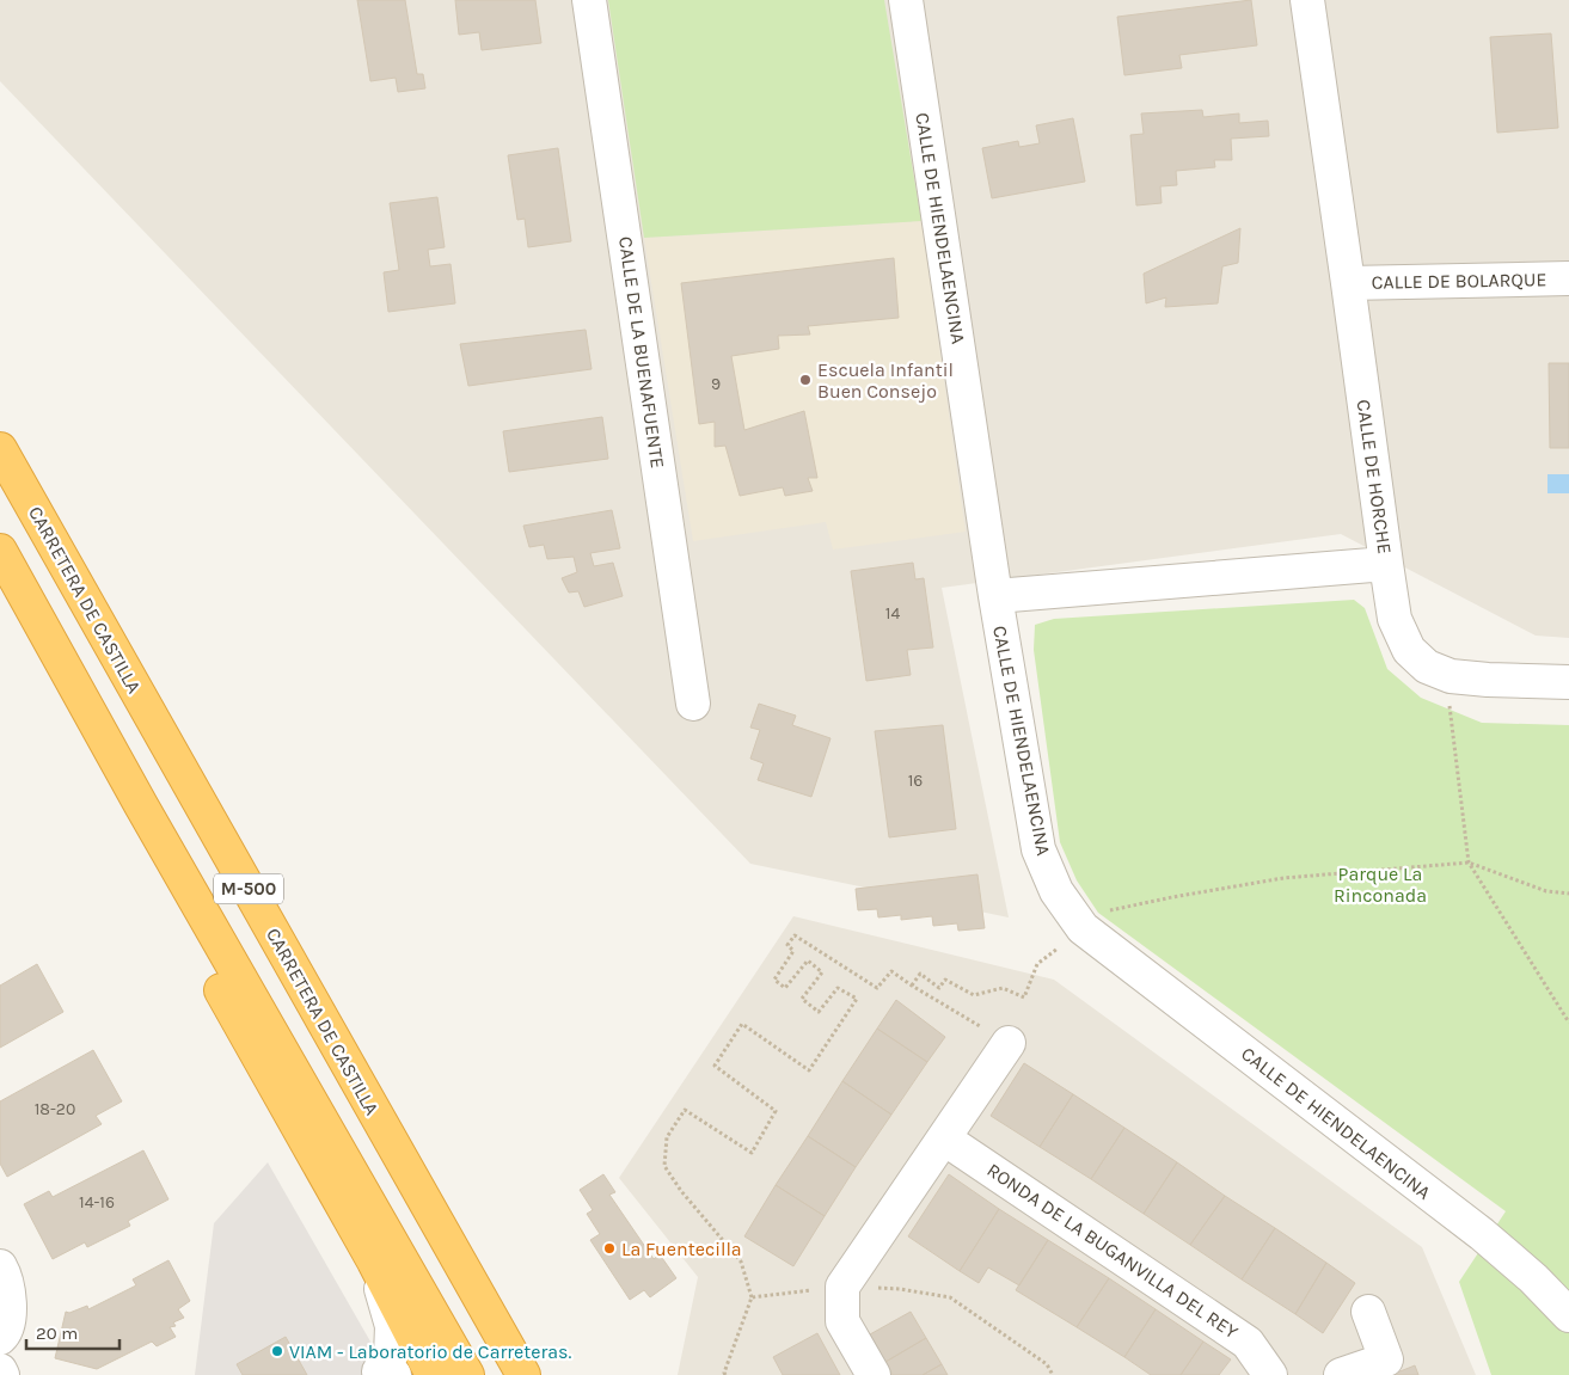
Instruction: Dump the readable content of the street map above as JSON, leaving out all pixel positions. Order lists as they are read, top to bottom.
{
  "streets": {
    "highway": ["CARRETERA DE CASTILLA", "M-500"],
    "street": [
      "CALLE DE HIENDELAENCINA",
      "CALLE DE BOLARQUE",
      "CALLE DE LA BUENAFUENTE",
      "CALLE DE HORCHE",
      "RONDA DE LA BUGANVILLA DEL REY"
    ]
  },
  "crossings": [
    ["CALLE DE HIENDELAENCINA", "CALLE DE HORCHE"],
    ["CALLE DE BOLARQUE", "CALLE DE HORCHE"]
  ],
  "parks": ["Parque La Rinconada"],
  "places": ["Escuela Infantil Buen Consejo", "La Fuentecilla", "VIAM - Laboratorio de Carreteras."],
  "house_numbers": [
    "9",
    "14",
    "16",
    "18-20",
    "14-16"
  ],
  "scale_bar": "20 m"
}
